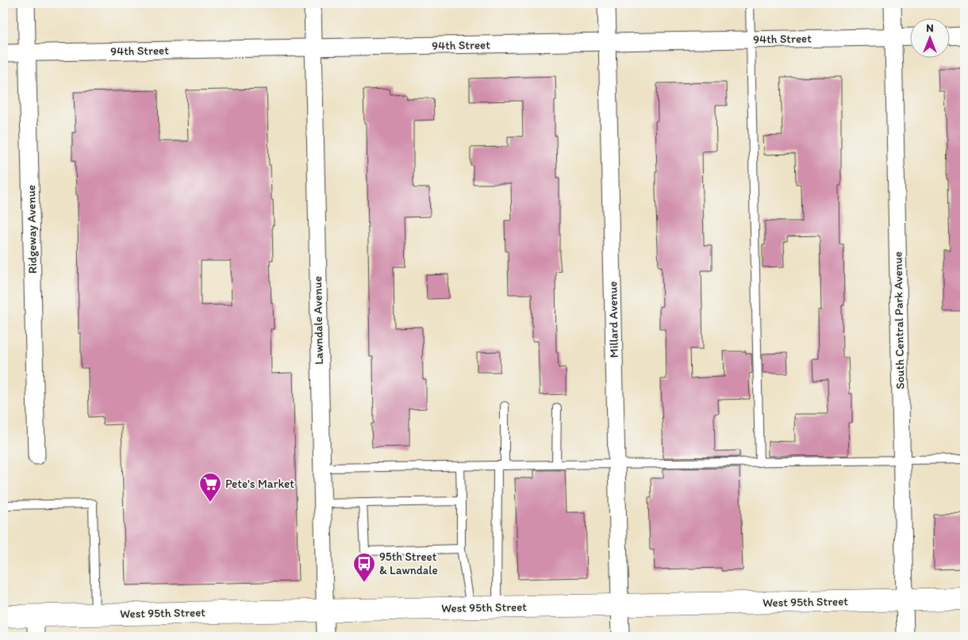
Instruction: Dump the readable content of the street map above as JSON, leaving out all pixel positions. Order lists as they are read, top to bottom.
{
  "streets": {
    "main road": ["West 95th Street"],
    "street": [
      "94th Street",
      "Ridgeway Avenue",
      "Millard Avenue",
      "Lawndale Avenue",
      "South Central Park Avenue"
    ]
  },
  "crossings": [
    ["94th Street", "Ridgeway Avenue"],
    ["94th Street", "Millard Avenue"],
    ["94th Street", "Lawndale Avenue"],
    ["94th Street", "South Central Park Avenue"],
    ["Millard Avenue", "West 95th Street"],
    ["Lawndale Avenue", "West 95th Street"],
    ["South Central Park Avenue", "West 95th Street"]
  ],
  "places": {
    "supermarket": ["Pete's Market"],
    "bus stop": ["95th Street & Lawndale"]
  },
  "north": "top"
}
